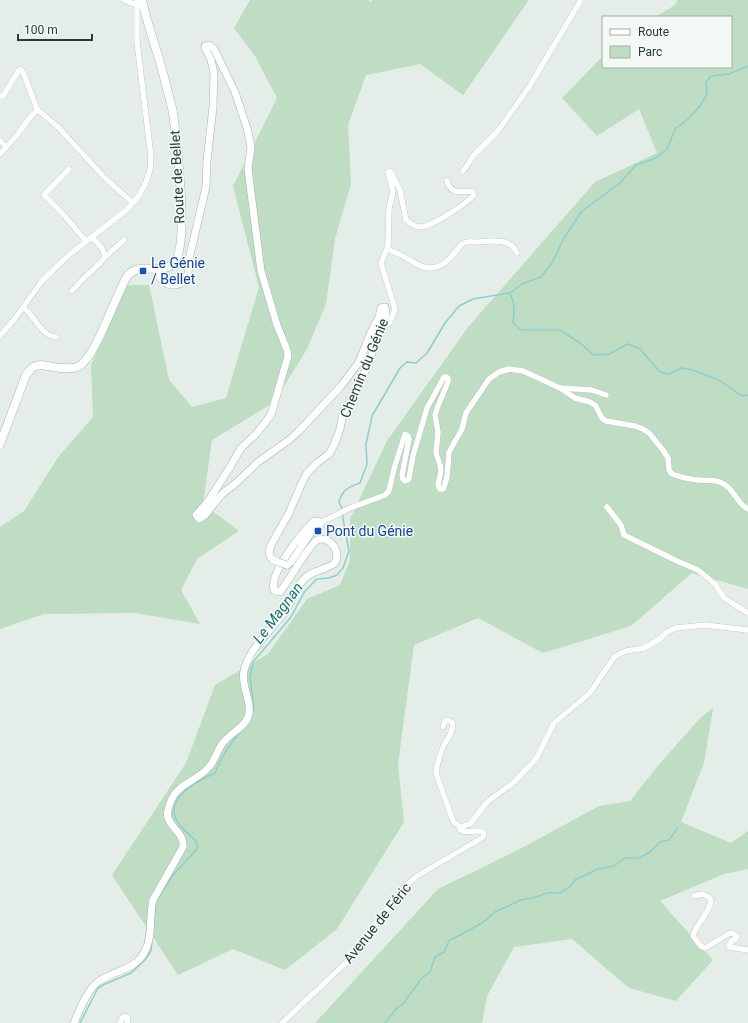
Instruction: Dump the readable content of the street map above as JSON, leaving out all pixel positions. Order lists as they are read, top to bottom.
{
  "streets": {
    "main road": ["Route de Bellet"],
    "street": ["Chemin du Génie", "Avenue de Féric"]
  },
  "crossings": [
    ["Route de Bellet", "Chemin du Génie"]
  ],
  "water": ["Le Magnan"],
  "places": {
    "transit": ["Le Génie / Bellet", "Pont du Génie"]
  },
  "legend": ["Route", "Parc"],
  "scale_bar": "100 m"
}
